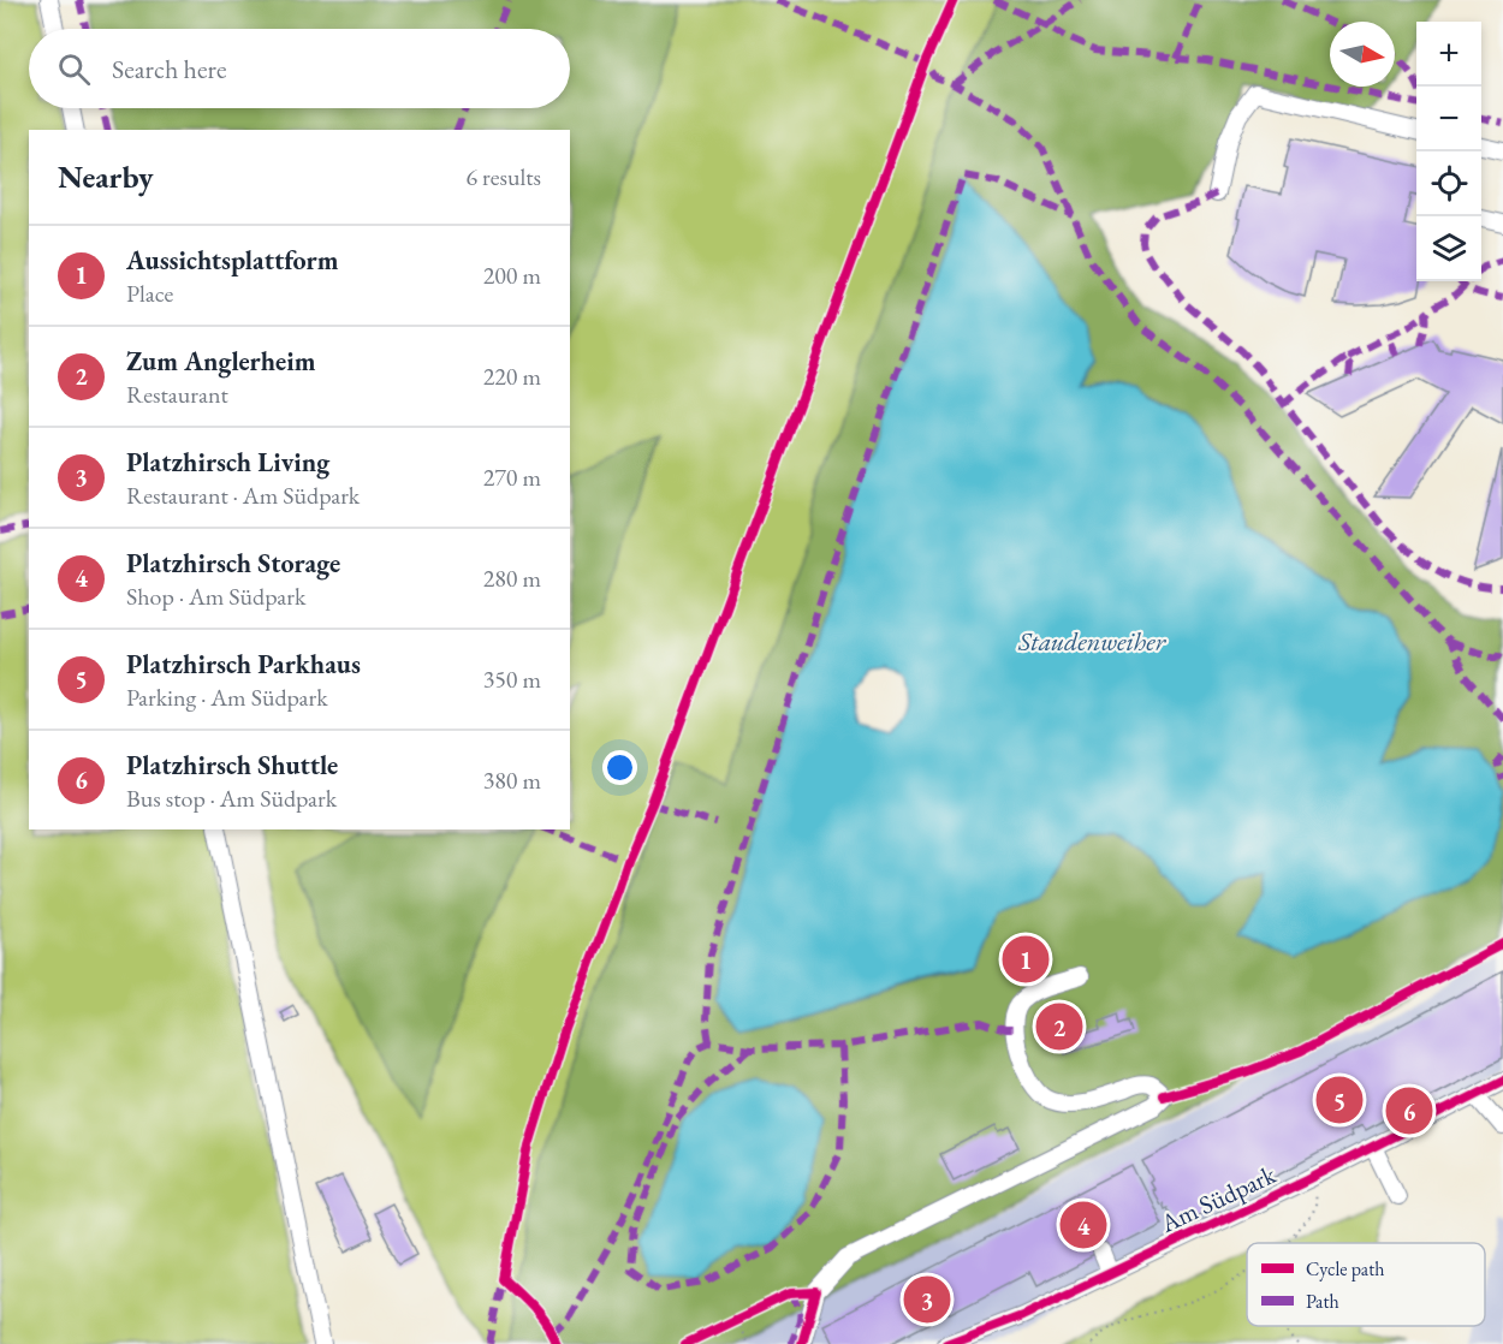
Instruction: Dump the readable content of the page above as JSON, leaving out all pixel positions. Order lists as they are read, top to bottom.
{
  "streets": {
    "street": ["Am Südpark"]
  },
  "water": ["Staudenweiher"],
  "legend": ["Cycle path", "Path"],
  "north": "right",
  "page": {
    "map_buttons": ["+", "−"],
    "search": "Search here",
    "heading": ["Nearby", "6 results"],
    "list": [
      {
        "mark": "1",
        "name": "Aussichtsplattform",
        "note": "Place",
        "value": "200 m"
      },
      {
        "mark": "2",
        "name": "Zum Anglerheim",
        "note": "Restaurant",
        "value": "220 m"
      },
      {
        "mark": "3",
        "name": "Platzhirsch Living",
        "note": "Restaurant · Am Südpark",
        "value": "270 m"
      },
      {
        "mark": "4",
        "name": "Platzhirsch Storage",
        "note": "Shop · Am Südpark",
        "value": "280 m"
      },
      {
        "mark": "5",
        "name": "Platzhirsch Parkhaus",
        "note": "Parking · Am Südpark",
        "value": "350 m"
      },
      {
        "mark": "6",
        "name": "Platzhirsch Shuttle",
        "note": "Bus stop · Am Südpark",
        "value": "380 m"
      }
    ],
    "pins": [
      "1",
      "2",
      "5",
      "6",
      "4",
      "3"
    ]
  }
}
